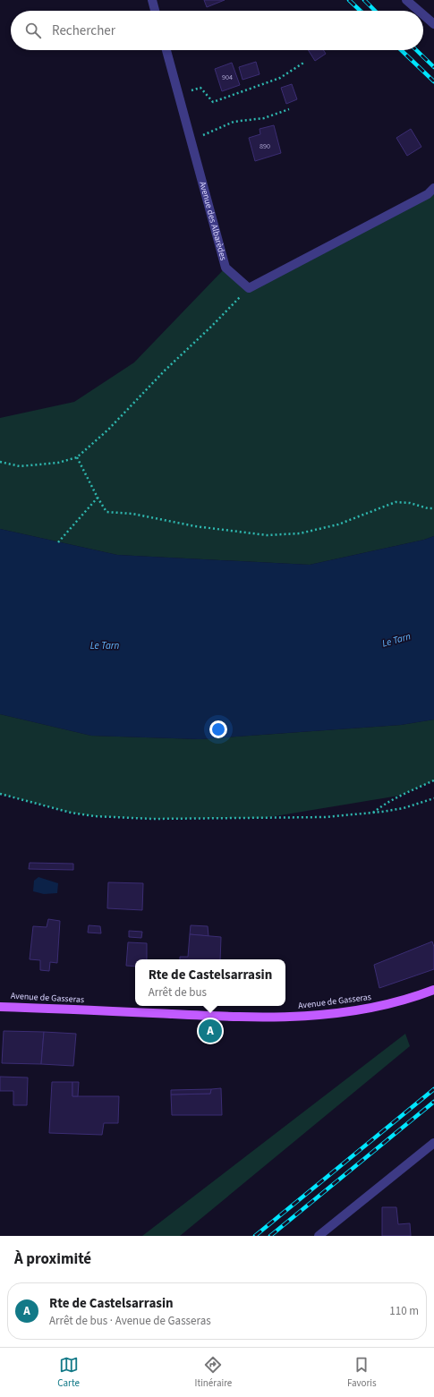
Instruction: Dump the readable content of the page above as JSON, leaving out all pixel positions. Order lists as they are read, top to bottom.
{
  "streets": {
    "main road": ["Avenue de Gasseras"],
    "street": ["Avenue des Albarèdes"]
  },
  "water": ["Le Tarn"],
  "house_numbers": ["904", "890"],
  "page": {
    "search": "Rechercher",
    "popup": ["Rte de Castelsarrasin", "Arrêt de bus"],
    "pins": "A",
    "heading": "À proximité",
    "list": [
      {
        "mark": "A",
        "name": "Rte de Castelsarrasin",
        "note": "Arrêt de bus · Avenue de Gasseras",
        "value": "110 m"
      }
    ],
    "nav": ["Carte", "Itinéraire", "Favoris"]
  }
}
